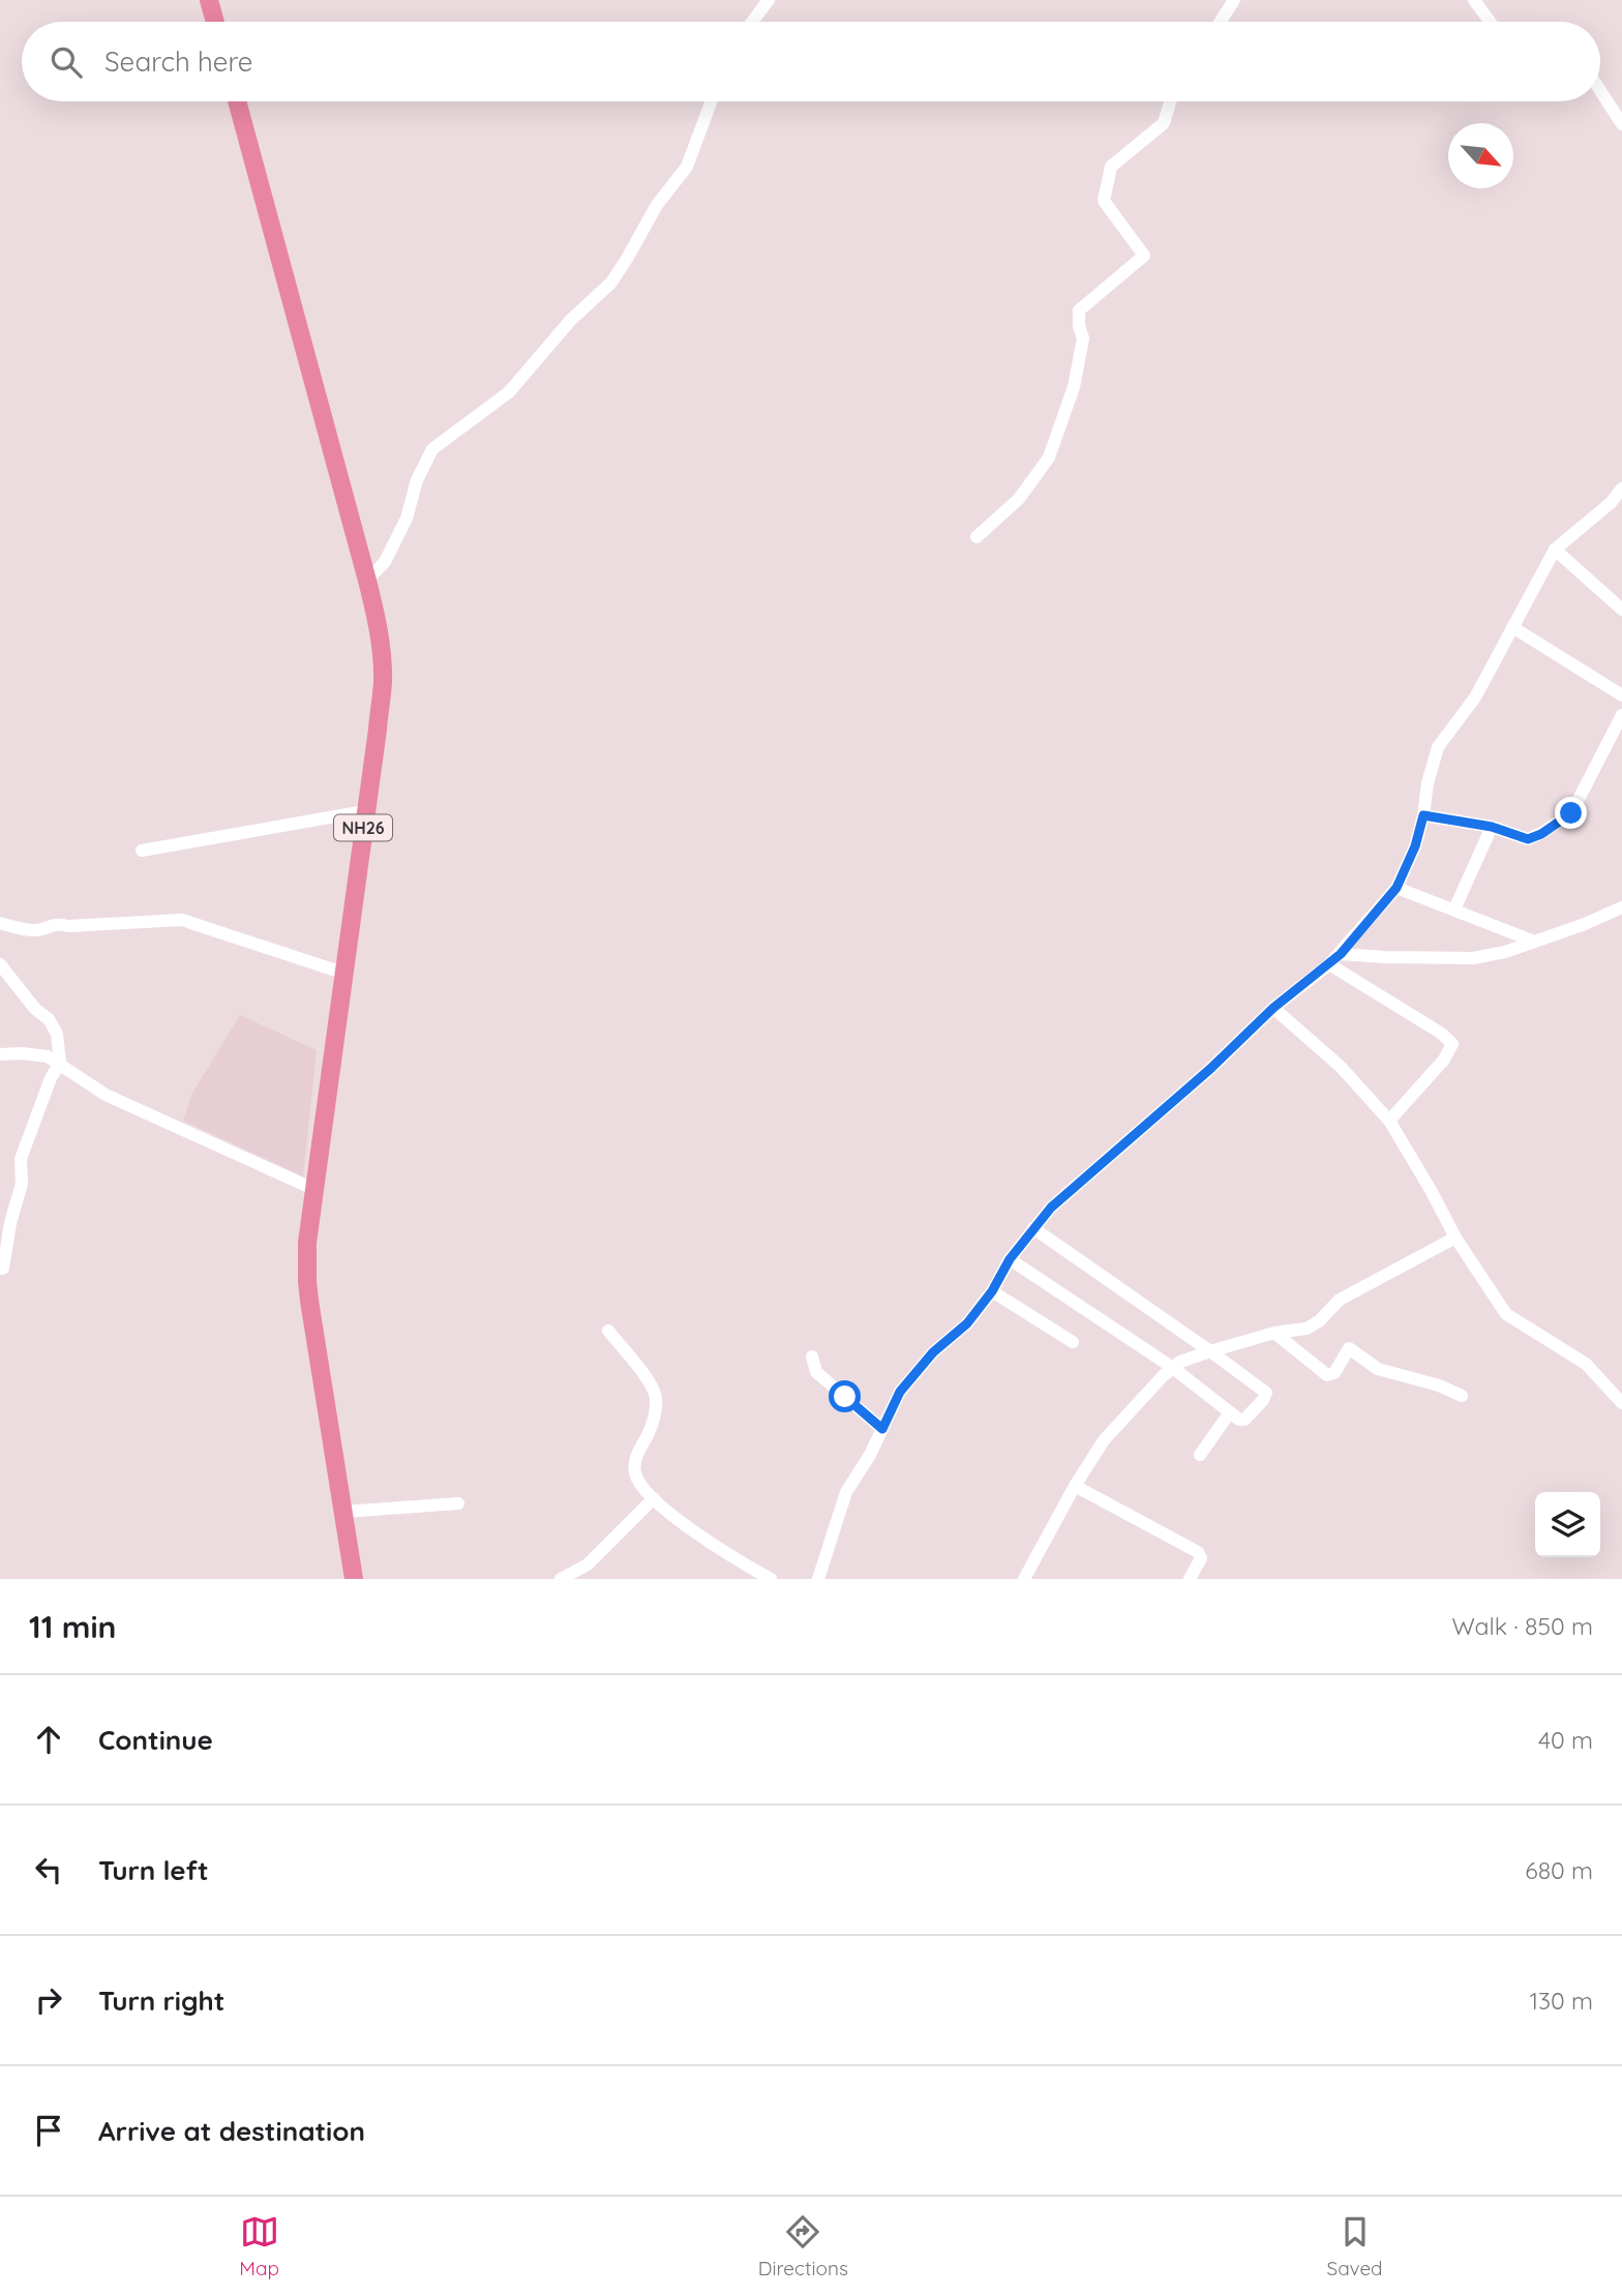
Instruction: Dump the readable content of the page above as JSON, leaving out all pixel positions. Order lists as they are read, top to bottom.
{
  "streets": {
    "highway": ["NH26"]
  },
  "north": "bottom right",
  "page": {
    "search": "Search here",
    "heading": ["11 min", "Walk · 850 m"],
    "list": [
      ["Continue", "40 m"],
      ["Turn left", "680 m"],
      ["Turn right", "130 m"],
      "Arrive at destination"
    ],
    "nav": ["Map", "Directions", "Saved"]
  }
}
